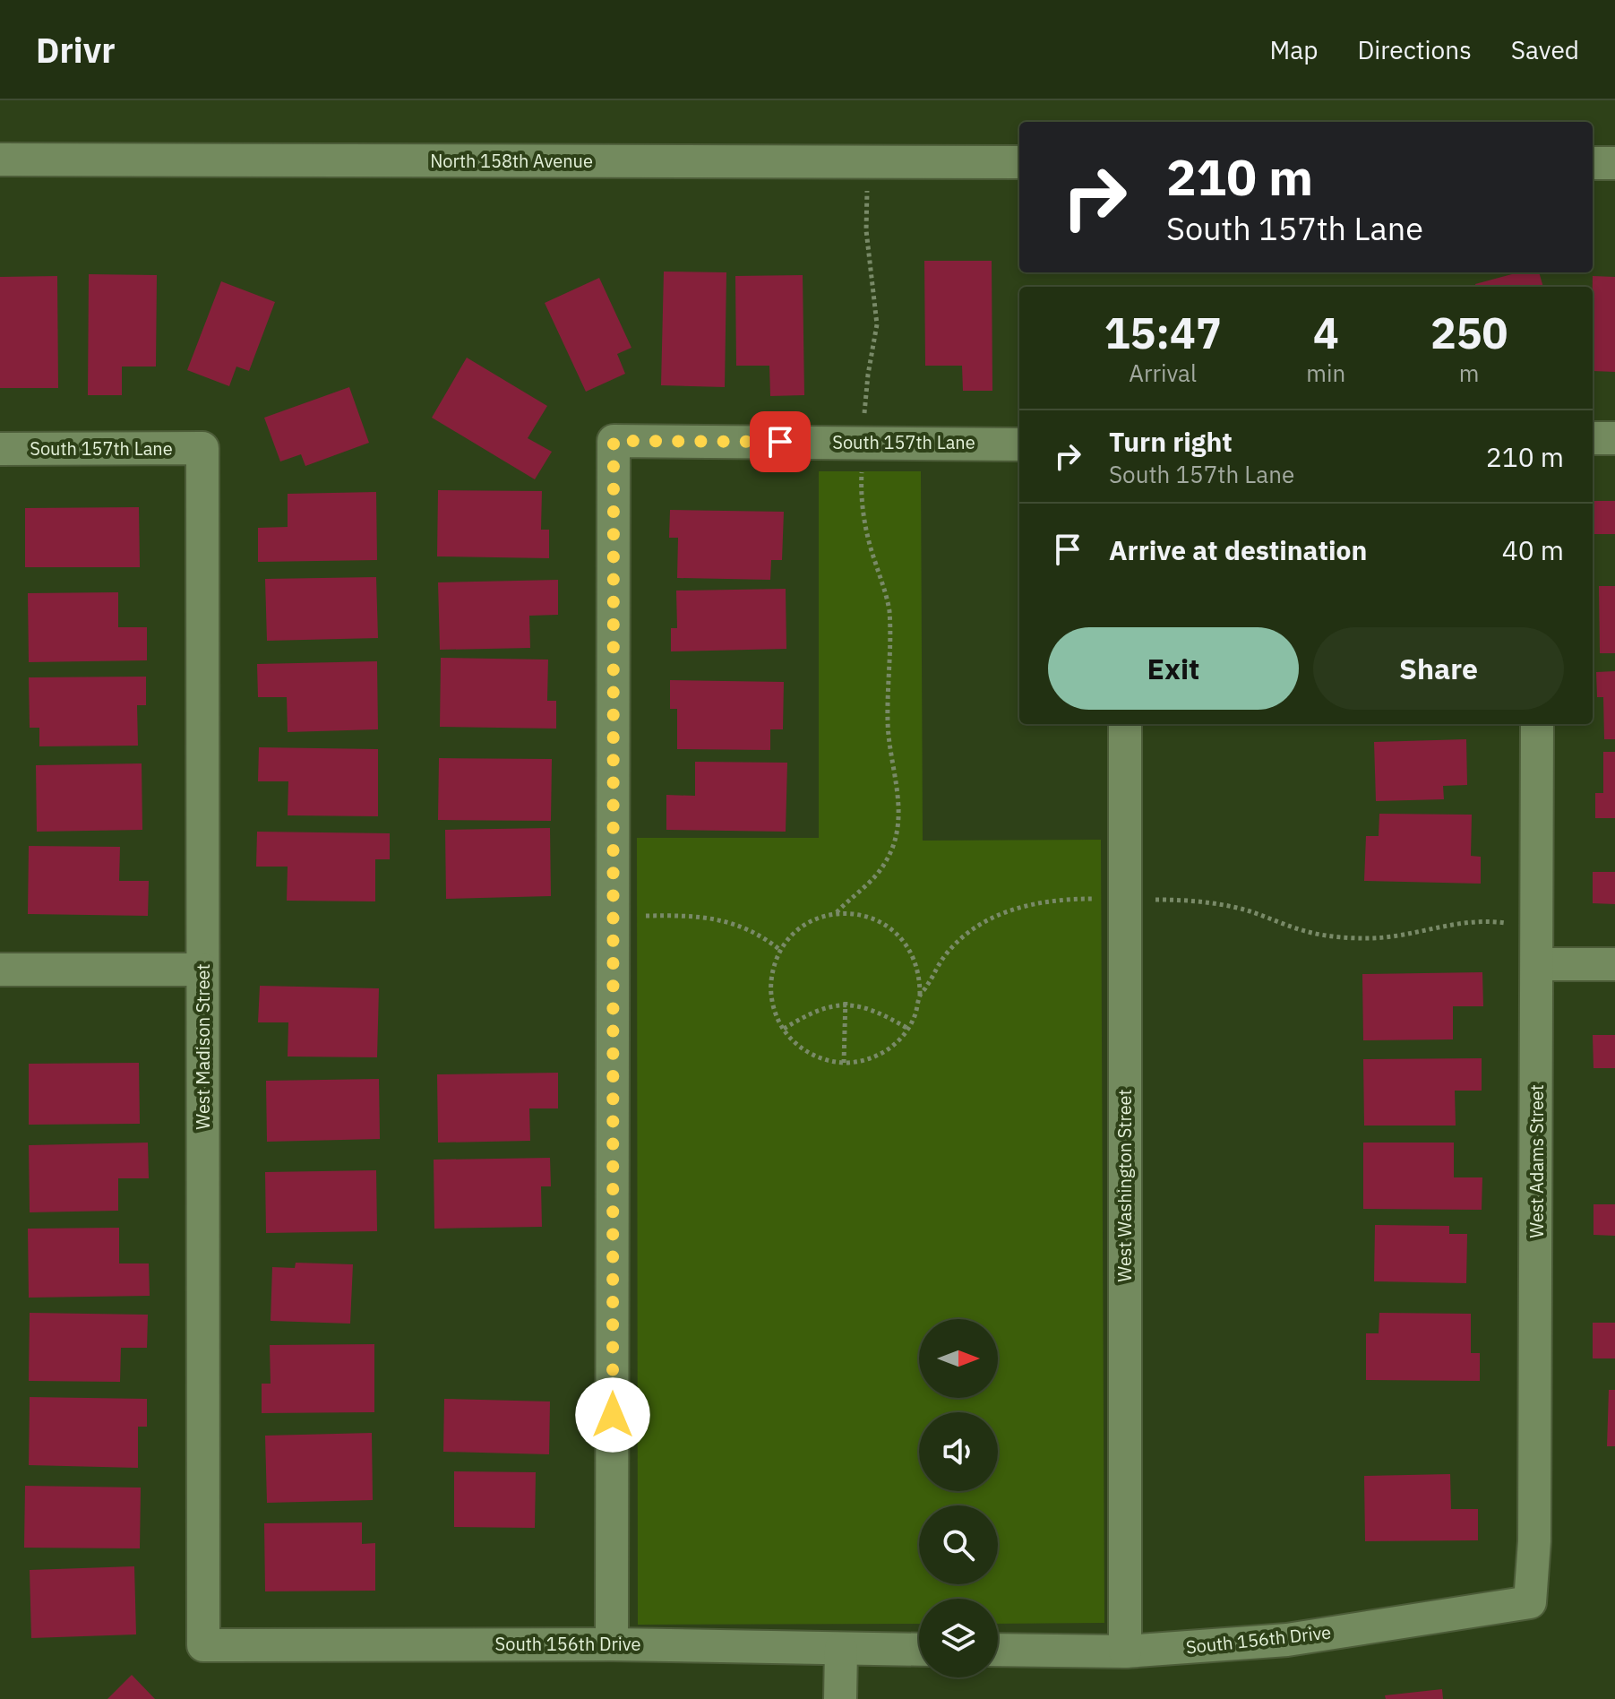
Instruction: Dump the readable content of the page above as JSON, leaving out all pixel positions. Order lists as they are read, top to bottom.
{
  "streets": {
    "street": [
      "North 158th Avenue",
      "South 157th Lane",
      "West Madison Street",
      "West Adams Street",
      "West Washington Street",
      "South 156th Drive"
    ]
  },
  "crossings": [
    ["South 157th Lane", "West Madison Street"],
    ["South 157th Lane", "South 156th Drive"],
    ["West Madison Street", "South 156th Drive"],
    ["West Adams Street", "South 156th Drive"],
    ["West Washington Street", "South 156th Drive"]
  ],
  "north": "right",
  "page": {
    "header": "Drivr",
    "nav": ["Map", "Directions", "Saved"],
    "turn": ["210 m", "South 157th Lane"],
    "eta": [
      "15:47",
      "Arrival",
      "4",
      "min",
      "250",
      "m"
    ],
    "list": [
      {
        "name": "Turn right",
        "note": "South 157th Lane",
        "value": "210 m"
      },
      {
        "name": "Arrive at destination",
        "value": "40 m"
      }
    ],
    "buttons": ["Exit", "Share"]
  }
}
